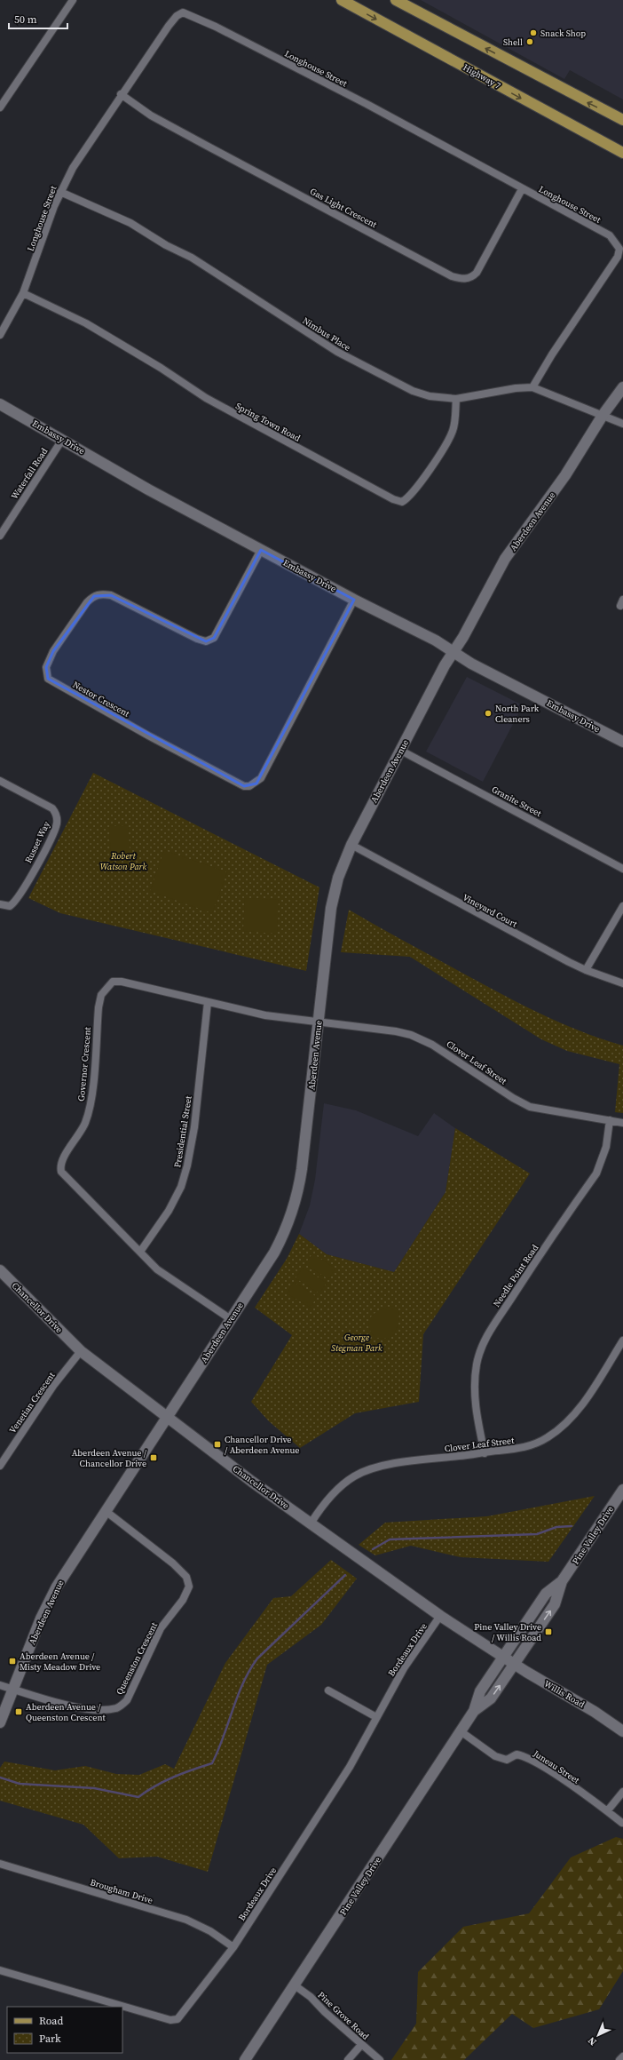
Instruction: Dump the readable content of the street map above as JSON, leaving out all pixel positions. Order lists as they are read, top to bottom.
{
  "streets": {
    "main road": ["Highway 7"],
    "street": [
      "Longhouse Street",
      "Gas Light Crescent",
      "Nimbus Place",
      "Spring Town Road",
      "Embassy Drive",
      "Waterfall Road",
      "Aberdeen Avenue",
      "Nestor Crescent",
      "Granite Street",
      "Russet Way",
      "Vineyard Court",
      "Clover Leaf Street",
      "Governor Crescent",
      "Presidential Street",
      "Needle Point Road",
      "Chancellor Drive",
      "Venetian Crescent",
      "Pine Valley Drive",
      "Bordeaux Drive",
      "Queenston Crescent",
      "Willis Road",
      "Juneau Street",
      "Brougham Drive",
      "Pine Grove Road"
    ]
  },
  "crossings": [
    ["Longhouse Street", "Gas Light Crescent"],
    ["Longhouse Street", "Nimbus Place"],
    ["Longhouse Street", "Spring Town Road"],
    ["Nimbus Place", "Spring Town Road"],
    ["Nimbus Place", "Aberdeen Avenue"],
    ["Embassy Drive", "Waterfall Road"],
    ["Embassy Drive", "Aberdeen Avenue"],
    ["Embassy Drive", "Nestor Crescent"],
    ["Aberdeen Avenue", "Granite Street"],
    ["Aberdeen Avenue", "Vineyard Court"],
    ["Aberdeen Avenue", "Clover Leaf Street"],
    ["Aberdeen Avenue", "Governor Crescent"],
    ["Aberdeen Avenue", "Chancellor Drive"],
    ["Aberdeen Avenue", "Queenston Crescent"],
    ["Clover Leaf Street", "Governor Crescent"],
    ["Clover Leaf Street", "Needle Point Road"],
    ["Clover Leaf Street", "Chancellor Drive"],
    ["Governor Crescent", "Presidential Street"],
    ["Chancellor Drive", "Venetian Crescent"],
    ["Chancellor Drive", "Pine Valley Drive"],
    ["Chancellor Drive", "Bordeaux Drive"],
    ["Chancellor Drive", "Willis Road"],
    ["Pine Valley Drive", "Willis Road"],
    ["Pine Valley Drive", "Juneau Street"],
    ["Pine Valley Drive", "Pine Grove Road"],
    ["Bordeaux Drive", "Brougham Drive"]
  ],
  "parks": ["Robert Watson Park", "George Stegman Park"],
  "places": {
    "other": ["Snack Shop", "Shell", "North Park Cleaners"],
    "transit": [
      "Chancellor Drive / Aberdeen Avenue",
      "Aberdeen Avenue / Chancellor Drive",
      "Pine Valley Drive / Willis Road",
      "Aberdeen Avenue / Misty Meadow Drive",
      "Aberdeen Avenue / Queenston Crescent"
    ]
  },
  "legend": ["Road", "Park"],
  "scale_bar": "50 m",
  "north": "bottom left"
}
